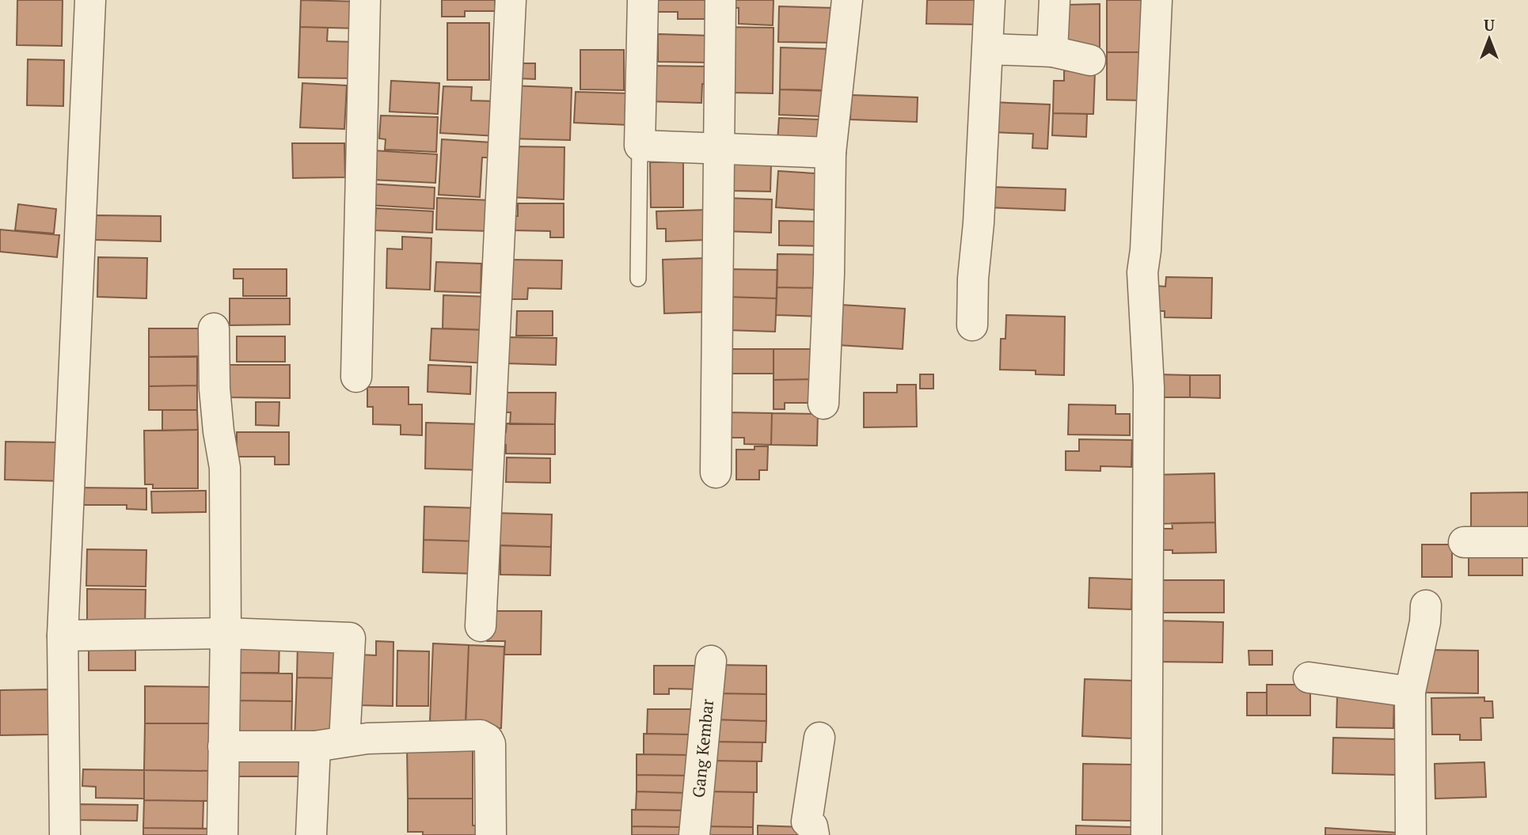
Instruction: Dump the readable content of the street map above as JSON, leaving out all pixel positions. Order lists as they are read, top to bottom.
{
  "streets": {
    "street": ["Gang Kembar"]
  },
  "north": "top"
}
